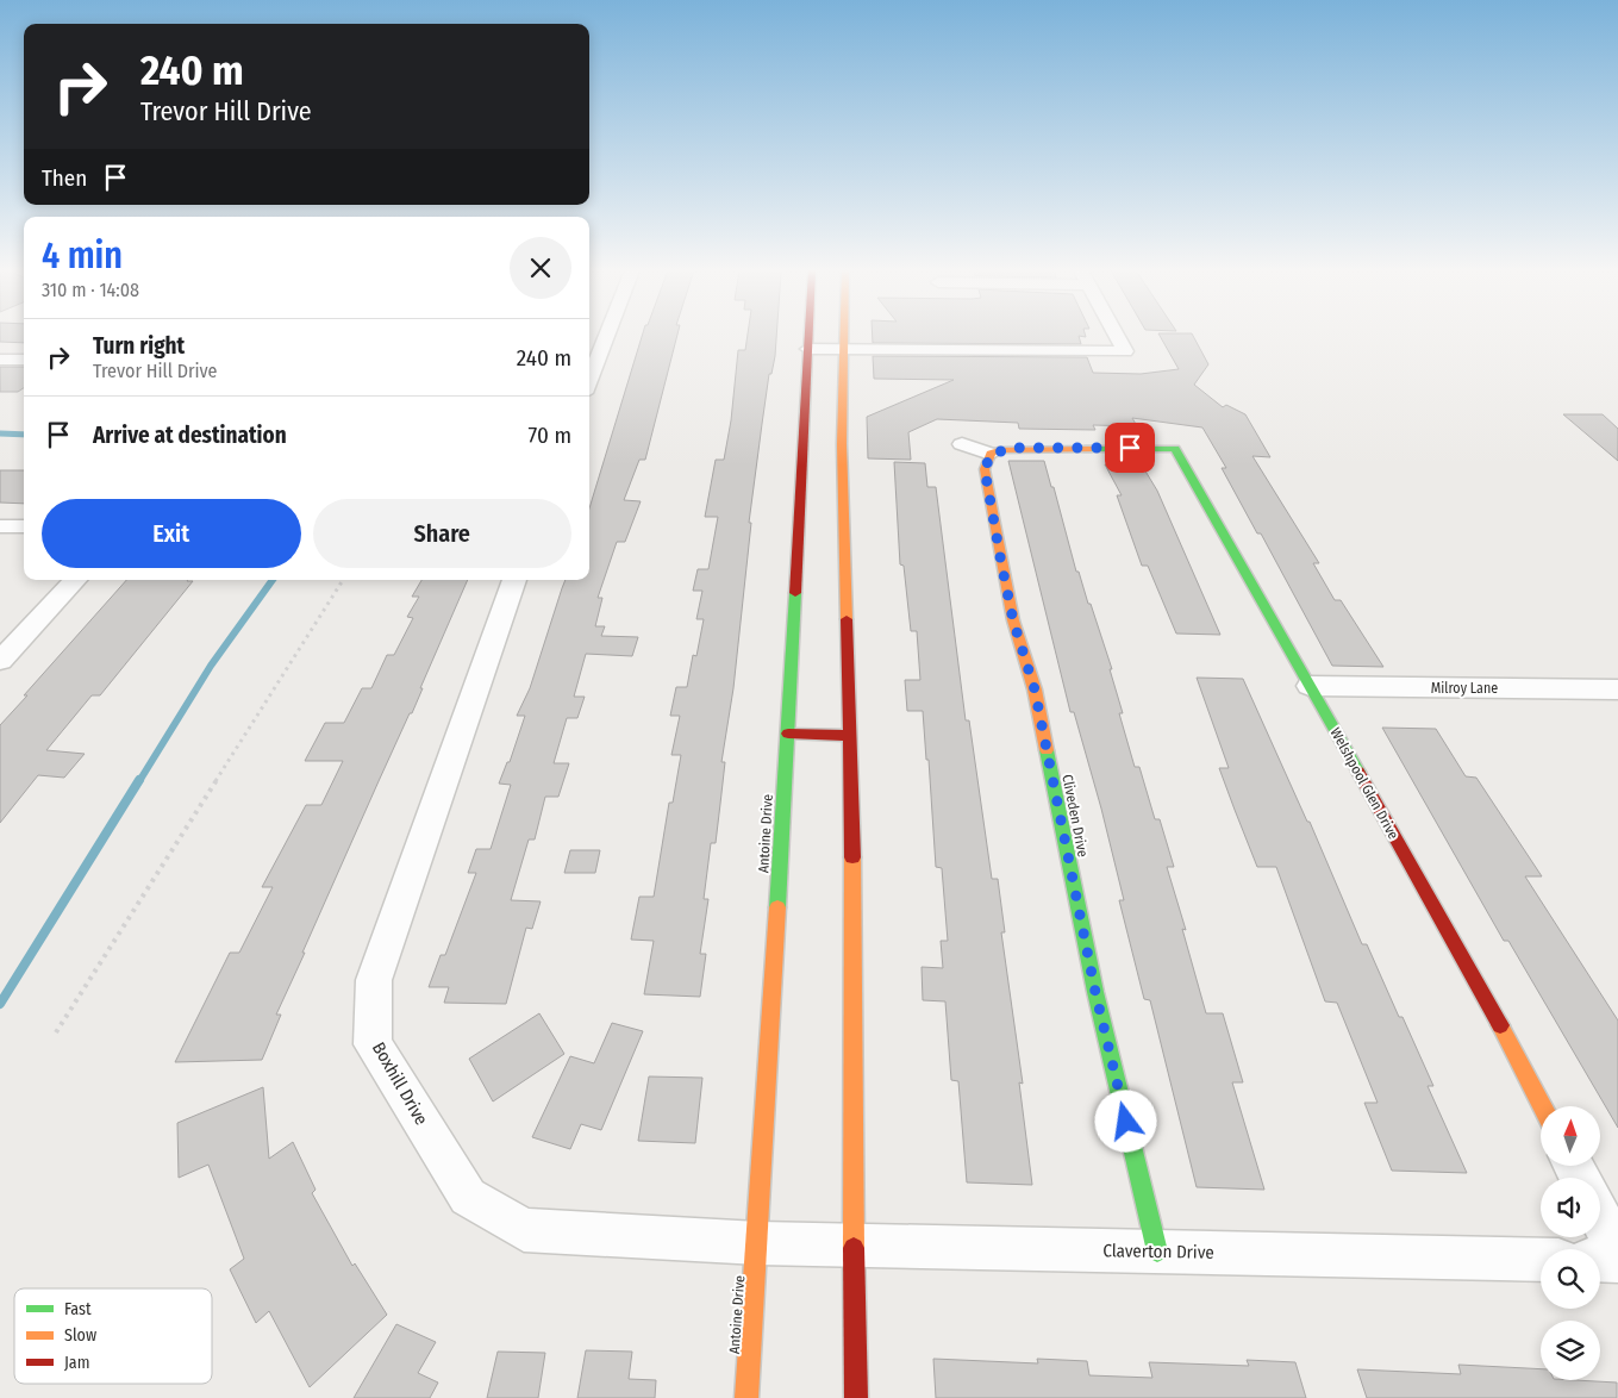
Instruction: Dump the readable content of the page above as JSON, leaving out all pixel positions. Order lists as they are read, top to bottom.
{
  "streets": {
    "main road": ["Welshpool Glen Drive", "Cliveden Drive", "Antoine Drive"],
    "street": ["Milroy Lane", "Boxhill Drive", "Claverton Drive"]
  },
  "crossings": [
    ["Milroy Lane", "Welshpool Glen Drive"],
    ["Welshpool Glen Drive", "Cliveden Drive"],
    ["Cliveden Drive", "Claverton Drive"],
    ["Antoine Drive", "Boxhill Drive"],
    ["Antoine Drive", "Claverton Drive"],
    ["Boxhill Drive", "Claverton Drive"]
  ],
  "legend": ["Fast", "Slow", "Jam"],
  "north": "top",
  "page": {
    "turn": ["240 m", "Trevor Hill Drive"],
    "then": "Then",
    "heading": ["4 min", "310 m · 14:08"],
    "list": [
      {
        "name": "Turn right",
        "note": "Trevor Hill Drive",
        "value": "240 m"
      },
      {
        "name": "Arrive at destination",
        "value": "70 m"
      }
    ],
    "buttons": ["Exit", "Share"]
  }
}
